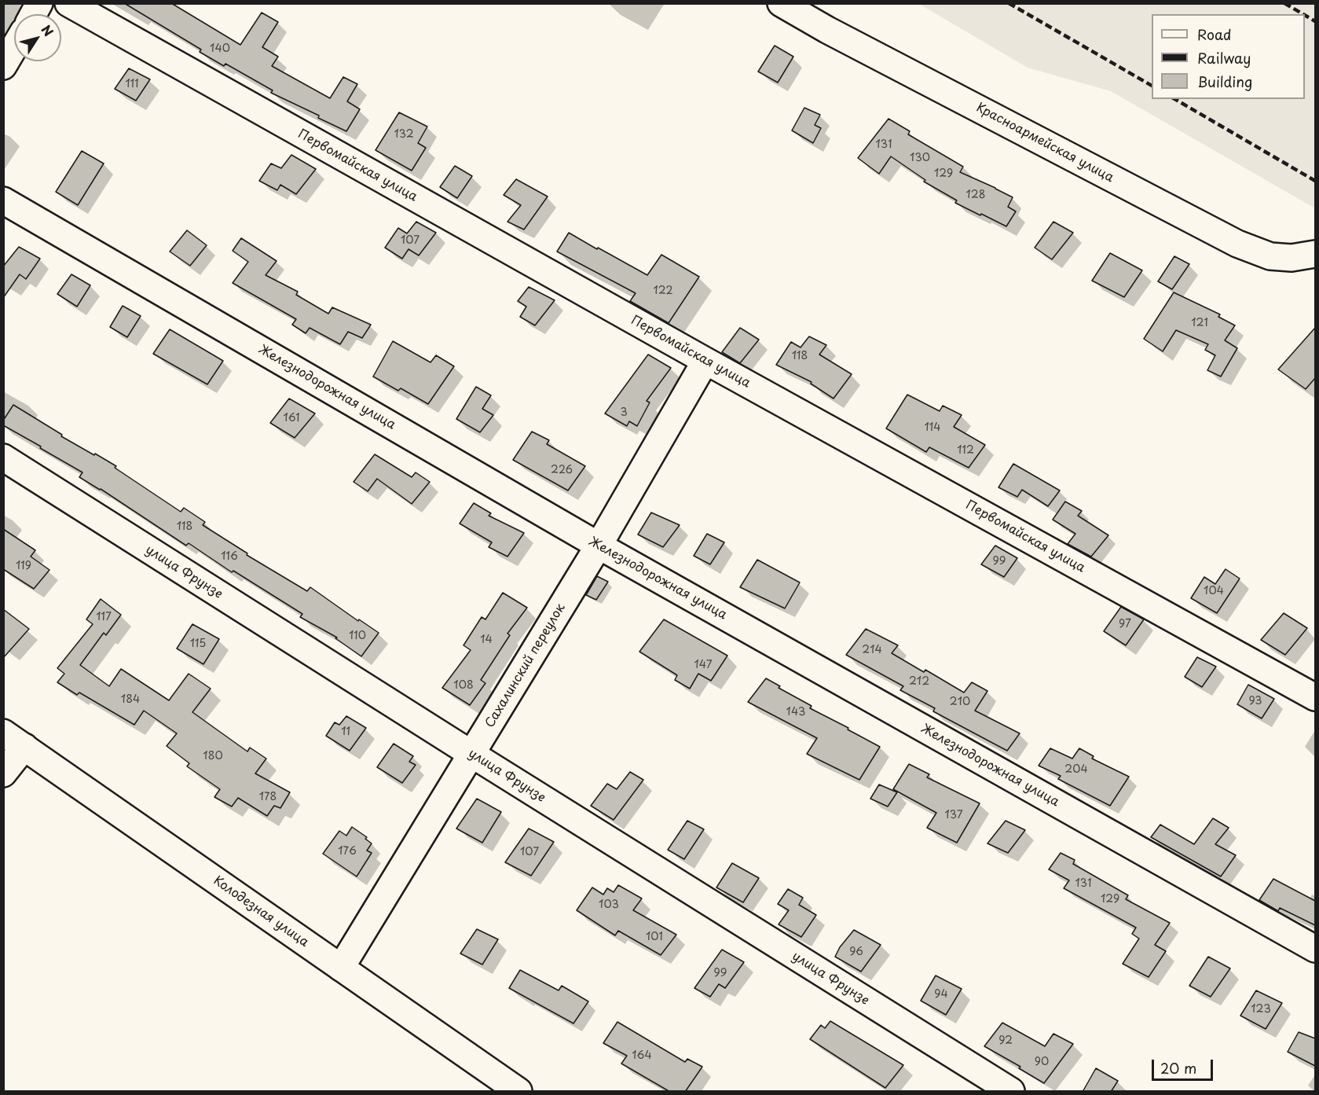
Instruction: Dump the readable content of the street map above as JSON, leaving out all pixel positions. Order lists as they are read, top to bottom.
{
  "streets": {
    "street": [
      "Красноармейская улица",
      "Первомайская улица",
      "Железнодорожная улица",
      "улица Фрунзе",
      "Сахалинский переулок",
      "Колодезная улица"
    ]
  },
  "crossings": [
    ["Первомайская улица", "Сахалинский переулок"],
    ["Железнодорожная улица", "Сахалинский переулок"],
    ["улица Фрунзе", "Сахалинский переулок"],
    ["Сахалинский переулок", "Колодезная улица"]
  ],
  "house_numbers": [
    "140",
    "111",
    "132",
    "131",
    "130",
    "129",
    "128",
    "107",
    "122",
    "121",
    "118",
    "3",
    "161",
    "114",
    "112",
    "226",
    "118",
    "116",
    "99",
    "119",
    "104",
    "117",
    "97",
    "110",
    "14",
    "115",
    "214",
    "147",
    "212",
    "108",
    "184",
    "93",
    "210",
    "143",
    "11",
    "180",
    "204",
    "178",
    "137",
    "176",
    "107",
    "131",
    "129",
    "103",
    "101",
    "96",
    "99",
    "94",
    "123",
    "92",
    "164",
    "90"
  ],
  "legend": ["Road", "Railway", "Building"],
  "scale_bar": "20 m",
  "north": "top right"
}
